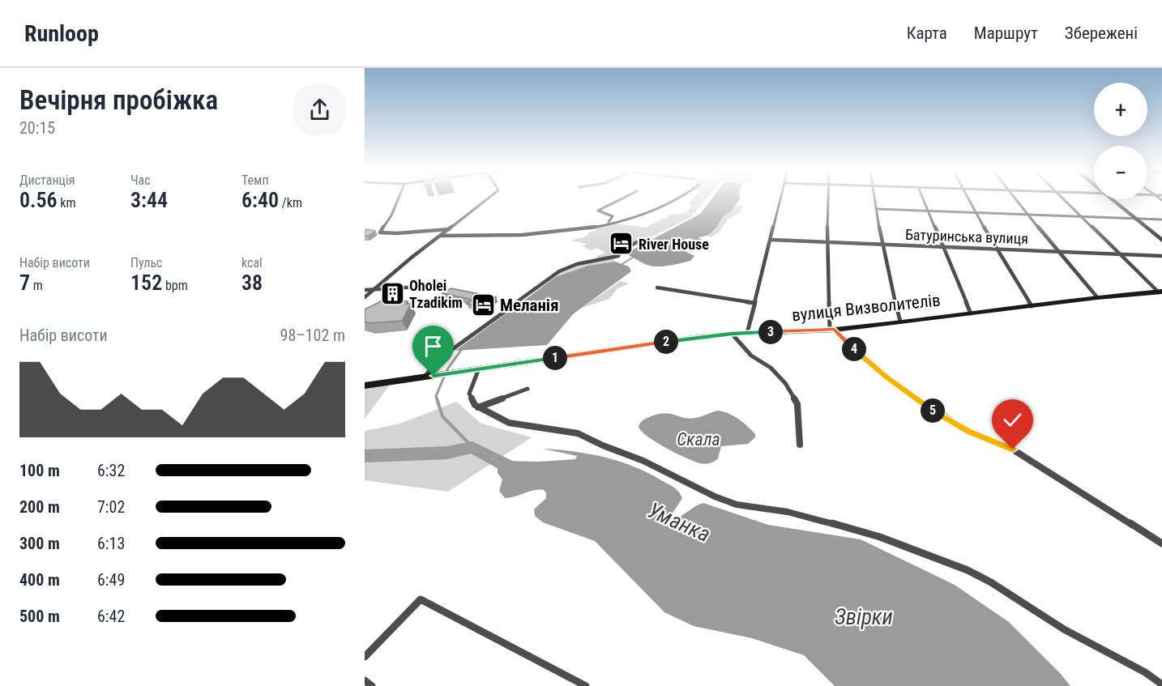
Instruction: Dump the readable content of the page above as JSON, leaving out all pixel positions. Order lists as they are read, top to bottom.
{
  "streets": {
    "main road": ["вулиця Визволителів"],
    "street": ["Батуринська вулиця"]
  },
  "water": ["Скала", "Уманка", "Звірки"],
  "places": {
    "hotel": ["River House", "Меланія"],
    "building": ["Oholei Tzadikim"]
  },
  "page": {
    "header": "Runloop",
    "nav": ["Карта", "Маршрут", "Збережені"],
    "heading": ["Вечірня пробіжка", "20:15"],
    "map_buttons": ["+", "−"],
    "stats": [
      ["Дистанція", "0.56 km"],
      ["Час", "3:44"],
      ["Темп", "6:40 /km"],
      ["Набір висоти", "7 m"],
      ["Пульс", "152 bpm"],
      ["kcal", "38"]
    ],
    "chart": ["Набір висоти", "98–102 m"],
    "pins": [
      "3",
      "2",
      "4",
      "1",
      "5"
    ],
    "list": [
      {
        "name": "100 m",
        "note": "6:32"
      },
      {
        "name": "200 m",
        "note": "7:02"
      },
      {
        "name": "300 m",
        "note": "6:13"
      },
      {
        "name": "400 m",
        "note": "6:49"
      },
      {
        "name": "500 m",
        "note": "6:42"
      }
    ]
  }
}
